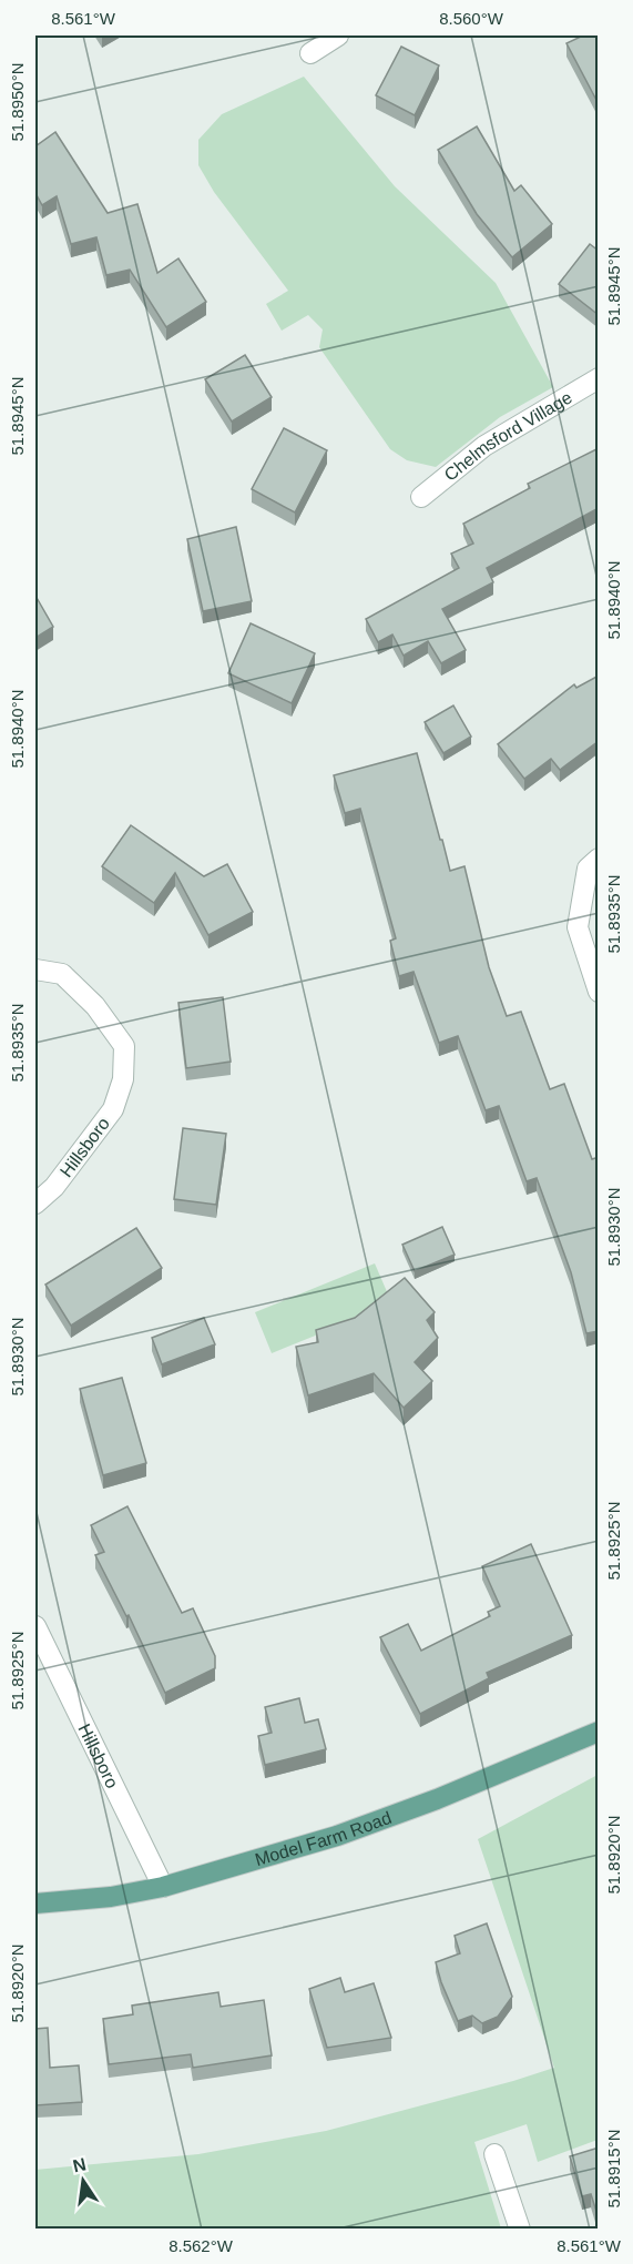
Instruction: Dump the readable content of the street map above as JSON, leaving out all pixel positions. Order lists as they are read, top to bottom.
{
  "streets": {
    "main road": ["Model Farm Road"],
    "street": ["Chelmsford Village", "Hillsboro"]
  },
  "crossings": [
    ["Hillsboro", "Model Farm Road"]
  ],
  "north": "top",
  "coordinates": [
    "8.561°W",
    "8.560°W",
    "51.8950°N",
    "51.8945°N",
    "51.8940°N",
    "51.8935°N",
    "51.8930°N",
    "51.8925°N",
    "51.8920°N",
    "51.8915°N",
    "8.562°W"
  ]
}
